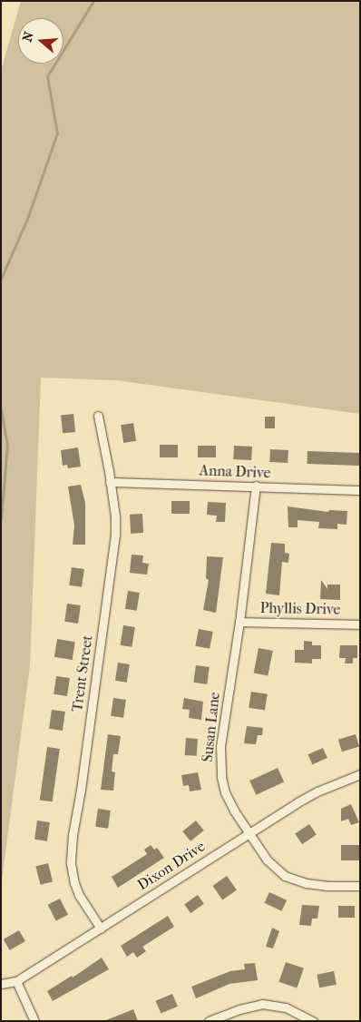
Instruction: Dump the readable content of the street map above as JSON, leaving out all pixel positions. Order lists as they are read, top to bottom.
{
  "streets": {
    "street": [
      "Anna Drive",
      "Phyllis Drive",
      "Trent Street",
      "Susan Lane",
      "Dixon Drive"
    ]
  },
  "crossings": [
    ["Anna Drive", "Trent Street"],
    ["Anna Drive", "Susan Lane"],
    ["Phyllis Drive", "Susan Lane"],
    ["Trent Street", "Dixon Drive"],
    ["Susan Lane", "Dixon Drive"]
  ],
  "north": "left"
}
